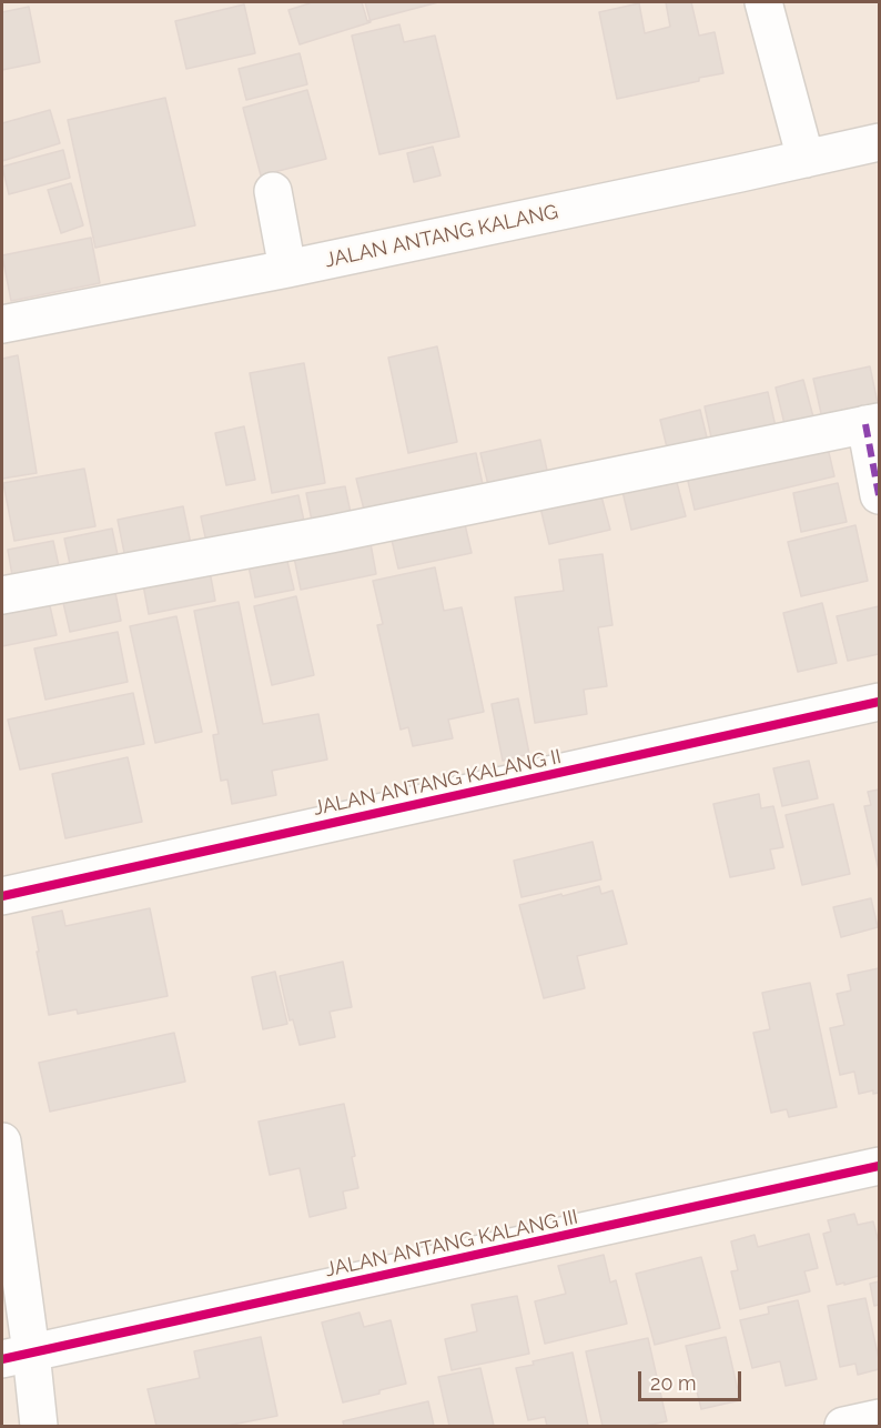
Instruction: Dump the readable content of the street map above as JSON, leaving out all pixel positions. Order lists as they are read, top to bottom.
{
  "streets": {
    "street": ["JALAN ANTANG KALANG", "JALAN ANTANG KALANG II", "JALAN ANTANG KALANG III"]
  },
  "scale_bar": "20 m"
}
